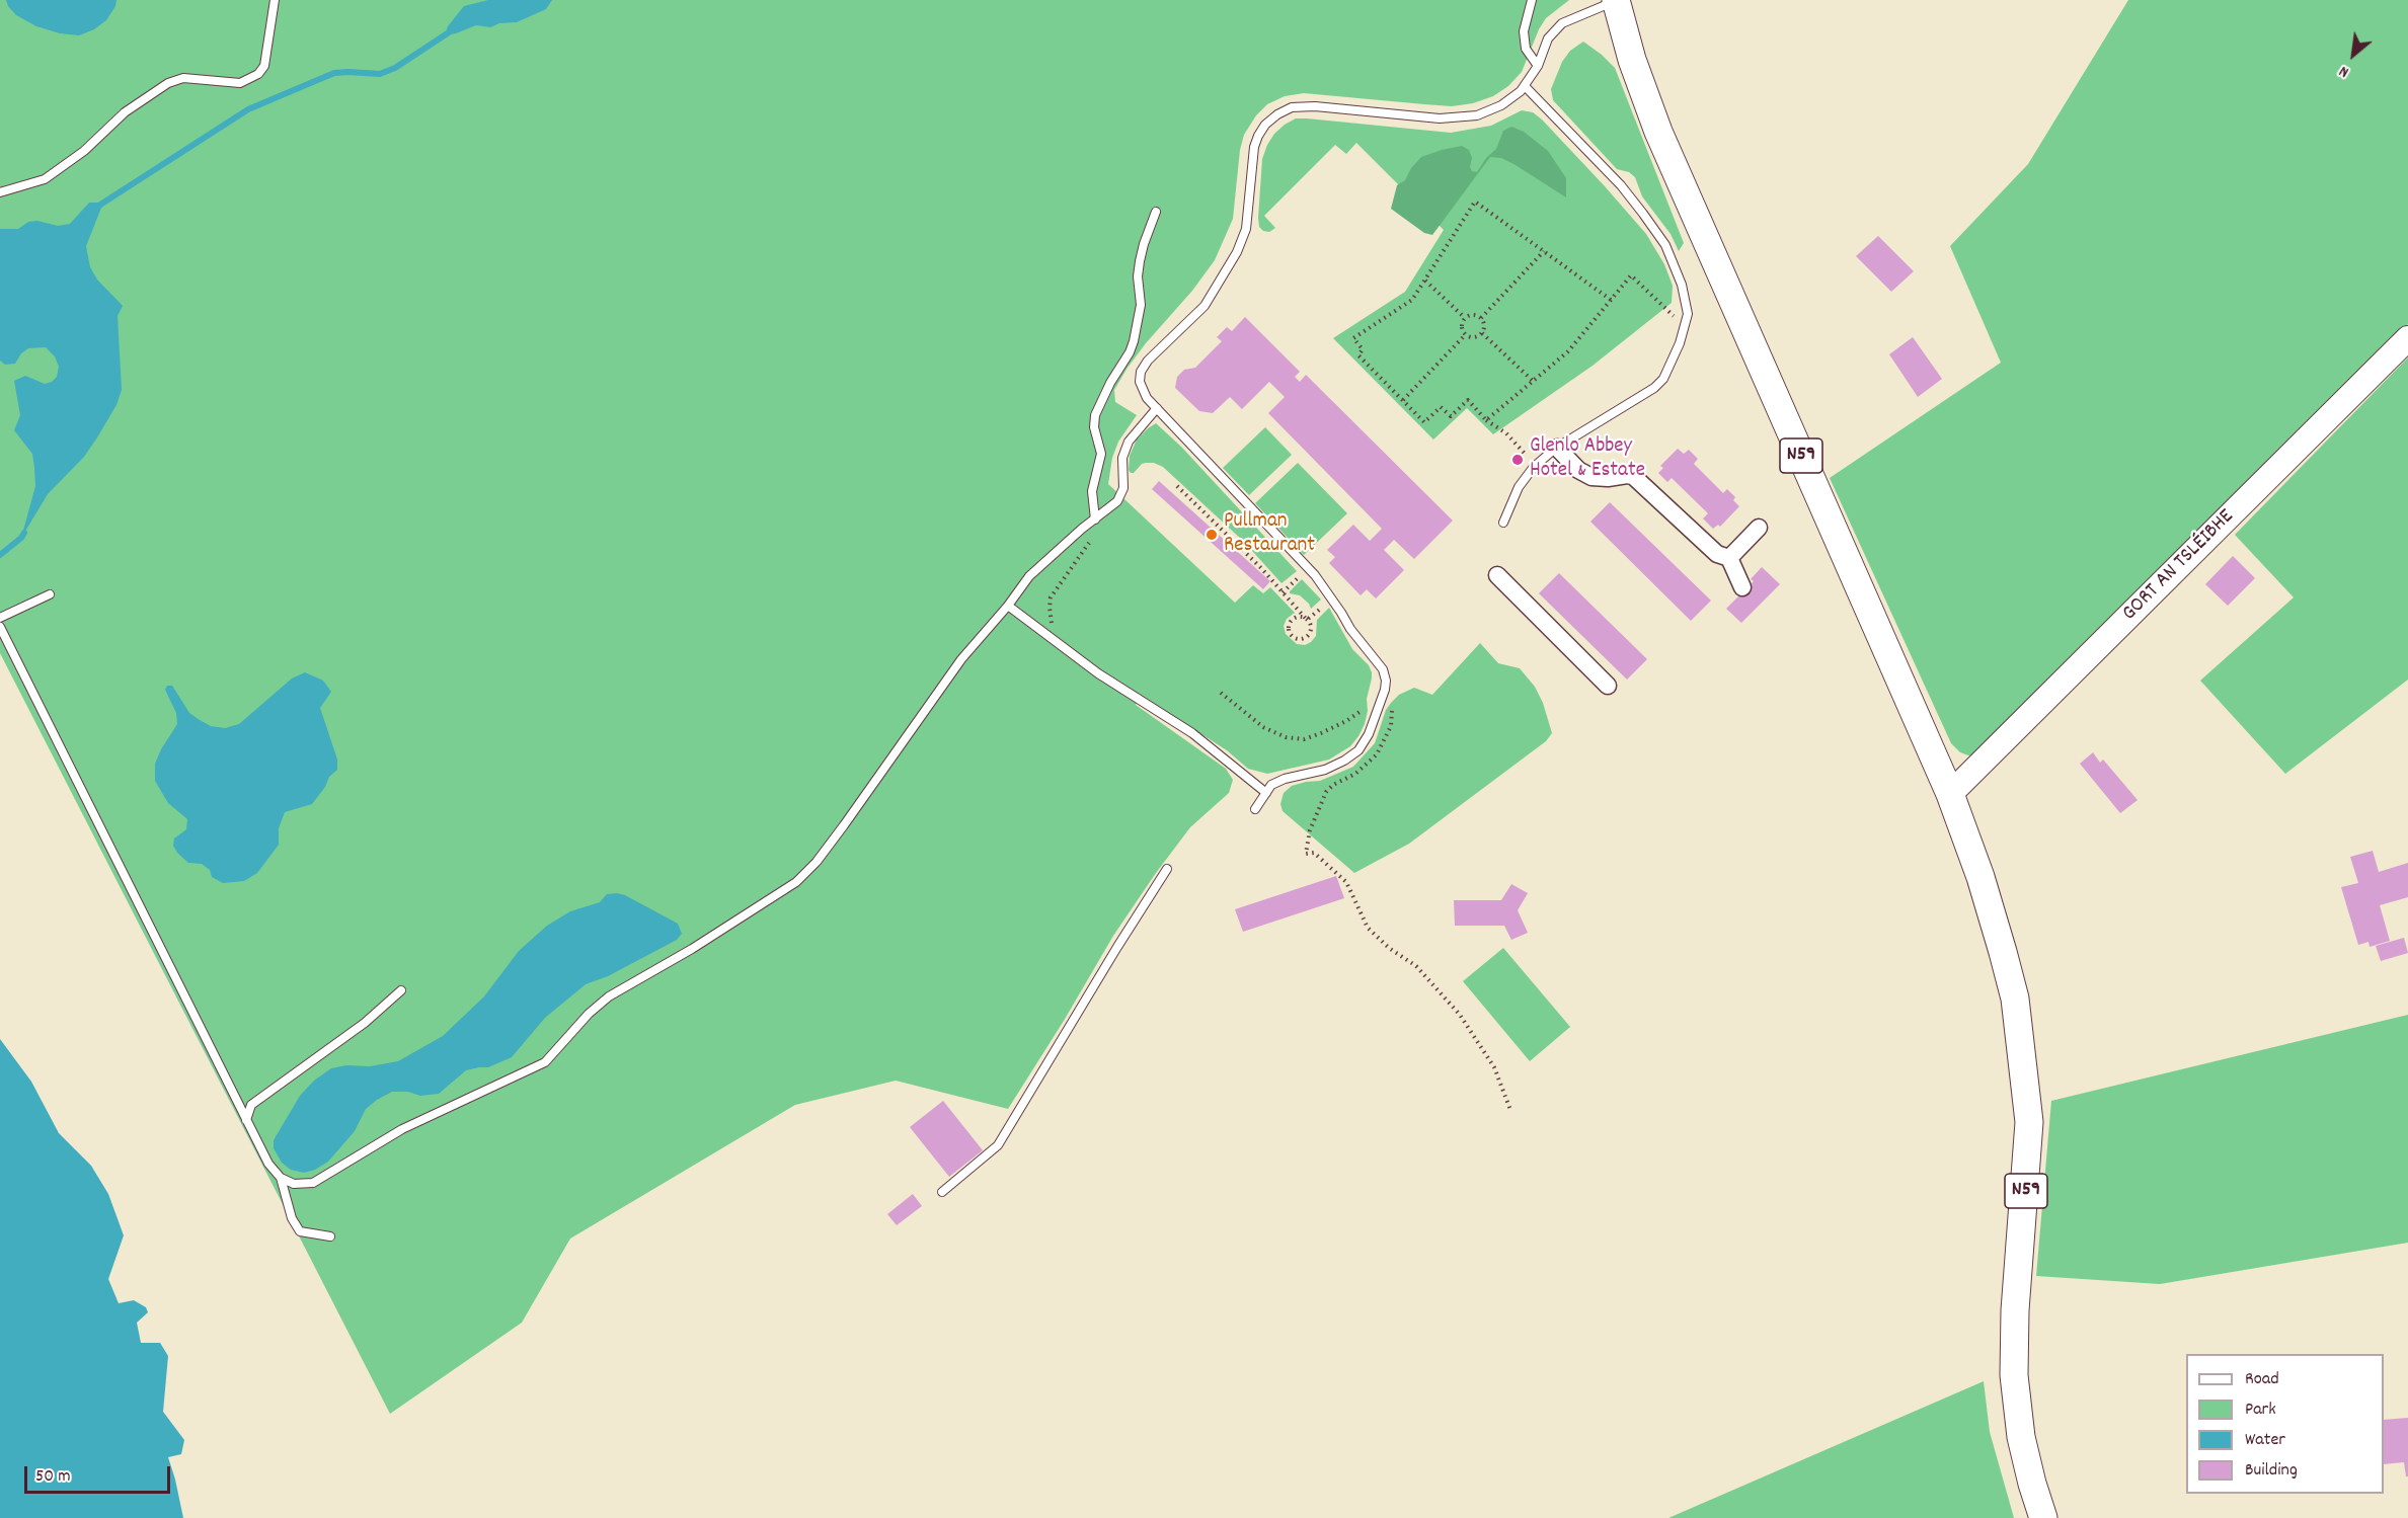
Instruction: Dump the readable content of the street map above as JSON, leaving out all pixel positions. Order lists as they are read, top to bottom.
{
  "streets": {
    "main road": ["N59"],
    "street": ["GORT AN TSLÉIBHE"]
  },
  "crossings": [
    ["N59", "GORT AN TSLÉIBHE"]
  ],
  "places": ["Glenlo Abbey Hotel & Estate", "Pullman Restaurant"],
  "legend": [
    "Road",
    "Park",
    "Water",
    "Building"
  ],
  "scale_bar": "50 m",
  "north": "bottom left"
}
